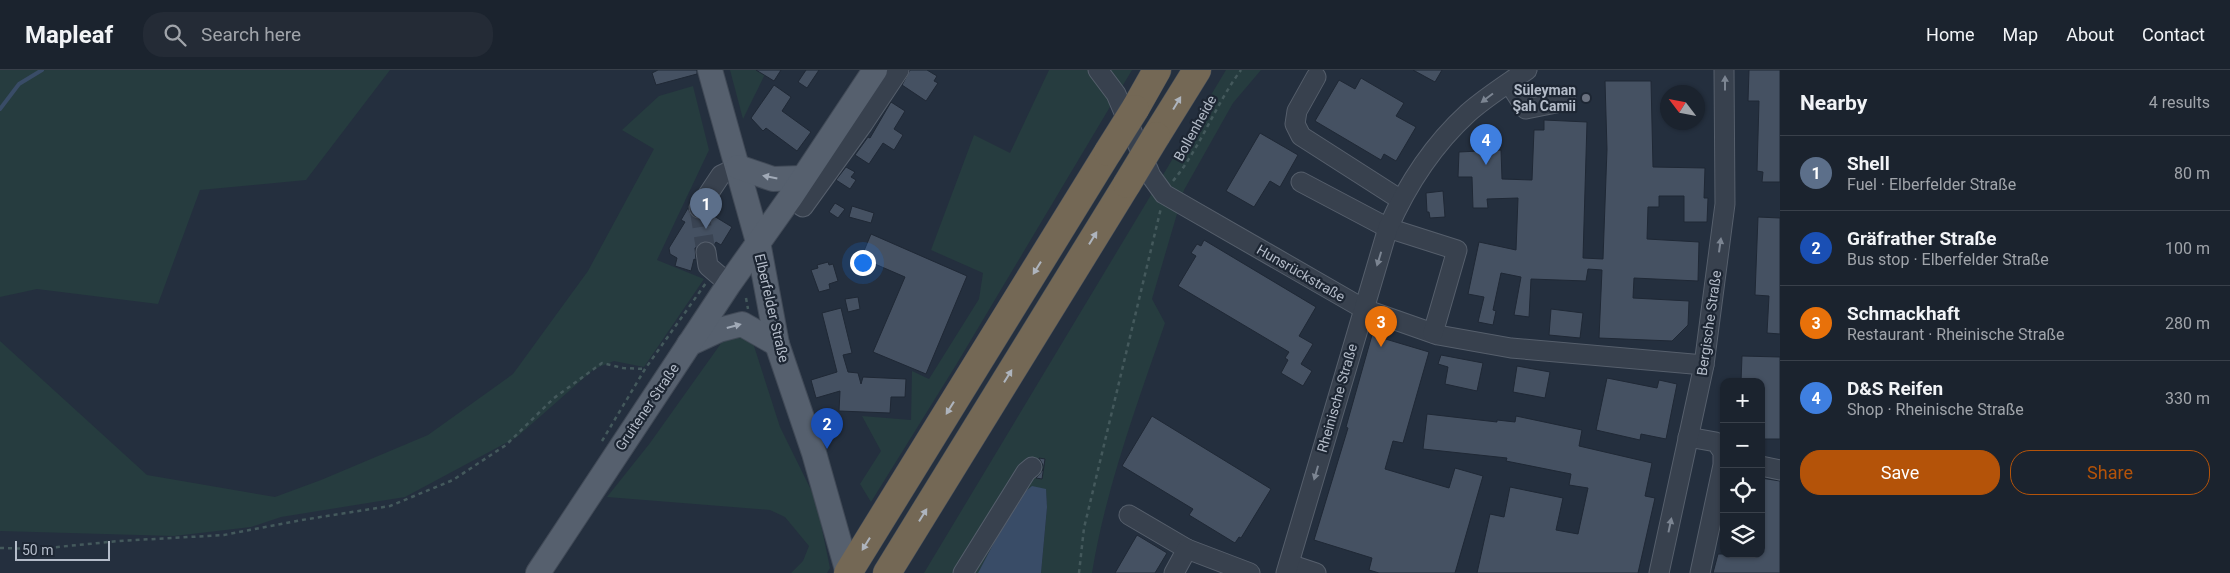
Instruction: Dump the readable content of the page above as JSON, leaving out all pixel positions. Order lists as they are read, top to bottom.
{
  "streets": {
    "main road": ["Elberfelder Straße", "Gruitener Straße"],
    "street": ["Hunsrückstraße", "Bergische Straße", "Rheinische Straße"],
    "path": ["Bollenheide"]
  },
  "crossings": [
    ["Bollenheide", "Hunsrückstraße"],
    ["Hunsrückstraße", "Bergische Straße"],
    ["Hunsrückstraße", "Rheinische Straße"],
    ["Elberfelder Straße", "Gruitener Straße"]
  ],
  "one_way": ["Bergische Straße", "Rheinische Straße"],
  "places": ["Süleyman Şah Camii"],
  "scale_bar": "50 m",
  "north": "top left",
  "page": {
    "header": "Mapleaf",
    "search": "Search here",
    "nav": [
      "Home",
      "Map",
      "About",
      "Contact"
    ],
    "heading": ["Nearby", "4 results"],
    "pins": [
      "4",
      "1",
      "3",
      "2"
    ],
    "list": [
      {
        "mark": "1",
        "name": "Shell",
        "note": "Fuel · Elberfelder Straße",
        "value": "80 m"
      },
      {
        "mark": "2",
        "name": "Gräfrather Straße",
        "note": "Bus stop · Elberfelder Straße",
        "value": "100 m"
      },
      {
        "mark": "3",
        "name": "Schmackhaft",
        "note": "Restaurant · Rheinische Straße",
        "value": "280 m"
      },
      {
        "mark": "4",
        "name": "D&S Reifen",
        "note": "Shop · Rheinische Straße",
        "value": "330 m"
      }
    ],
    "map_buttons": ["+", "−"],
    "buttons": ["Save", "Share"],
    "scale": "50 m"
  }
}
